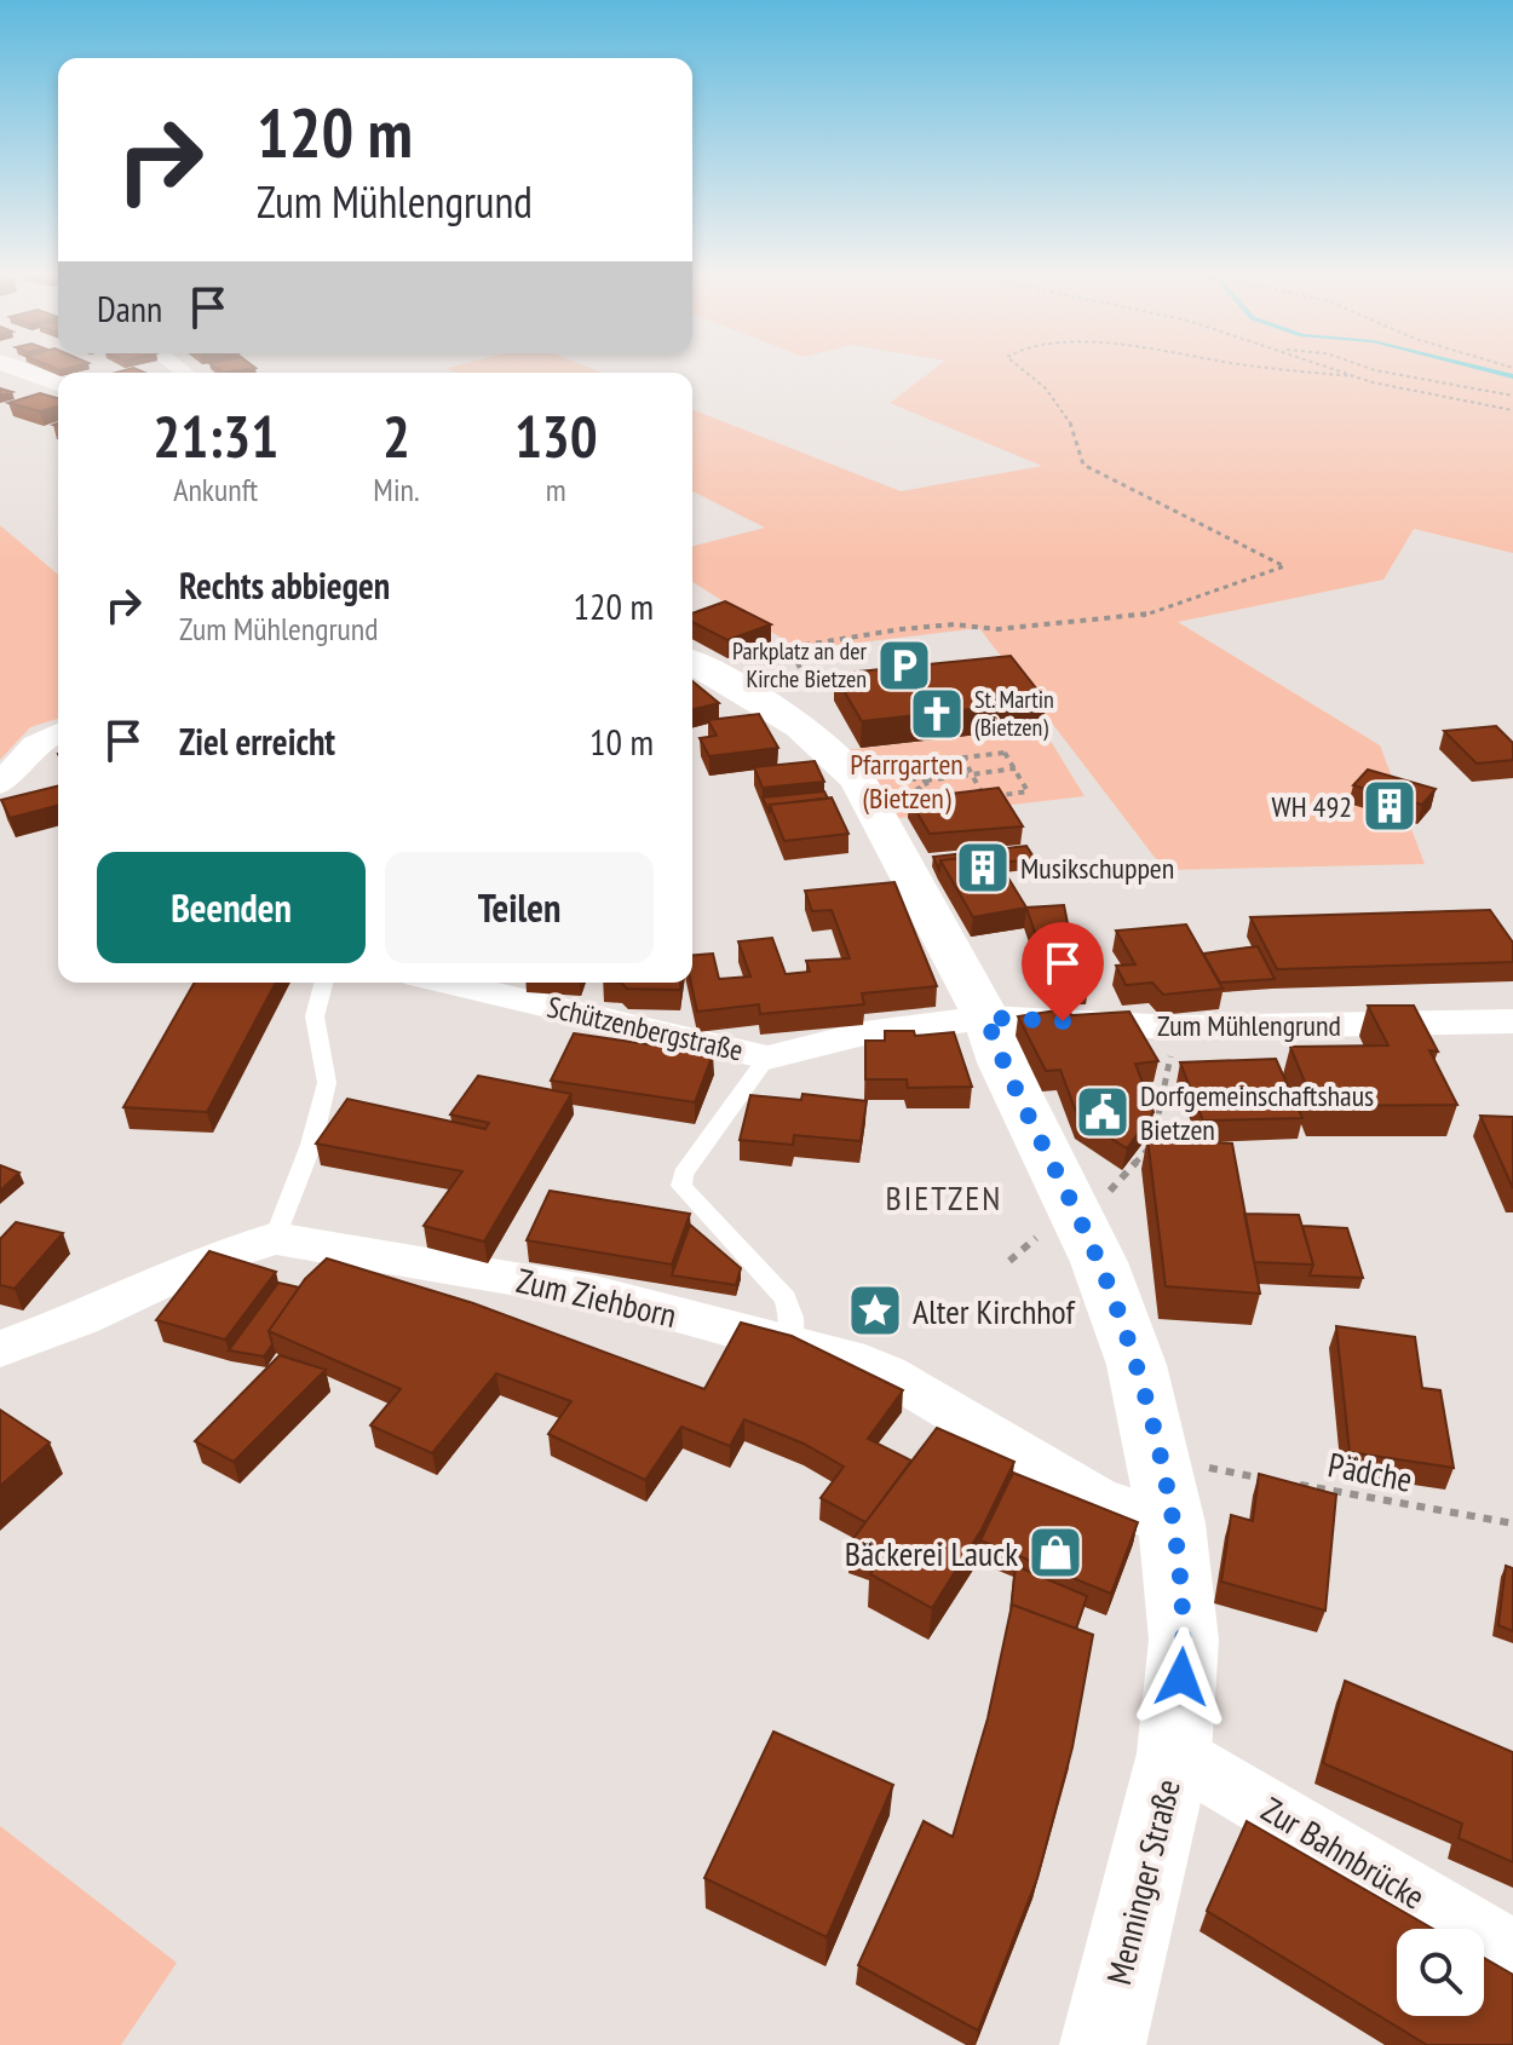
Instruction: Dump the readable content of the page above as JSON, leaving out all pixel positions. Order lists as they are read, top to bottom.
{
  "streets": {
    "street": [
      "Zum Mühlengrund",
      "Schützenbergstraße",
      "Zum Ziehborn",
      "Zur Bahnbrücke",
      "Menninger Straße"
    ],
    "path": ["Pädche"]
  },
  "crossings": [
    ["Zum Mühlengrund", "Schützenbergstraße"],
    ["Zum Mühlengrund", "Menninger Straße"],
    ["Schützenbergstraße", "Menninger Straße"],
    ["Zum Ziehborn", "Menninger Straße"],
    ["Zur Bahnbrücke", "Menninger Straße"]
  ],
  "districts": ["BIETZEN"],
  "parks": ["Pfarrgarten (Bietzen)"],
  "places": {
    "parking": ["Parkplatz an der Kirche Bietzen"],
    "church": ["St. Martin (Bietzen)"],
    "building": ["WH 492", "Musikschuppen"],
    "public building": ["Dorfgemeinschaftshaus Bietzen"],
    "place": ["Alter Kirchhof"],
    "shop": ["Bäckerei Lauck"]
  },
  "page": {
    "turn": ["120 m", "Zum Mühlengrund"],
    "then": "Dann",
    "eta": [
      "21:31",
      "Ankunft",
      "2",
      "Min.",
      "130",
      "m"
    ],
    "list": [
      {
        "name": "Rechts abbiegen",
        "note": "Zum Mühlengrund",
        "value": "120 m"
      },
      {
        "name": "Ziel erreicht",
        "value": "10 m"
      }
    ],
    "buttons": ["Beenden", "Teilen"]
  }
}
